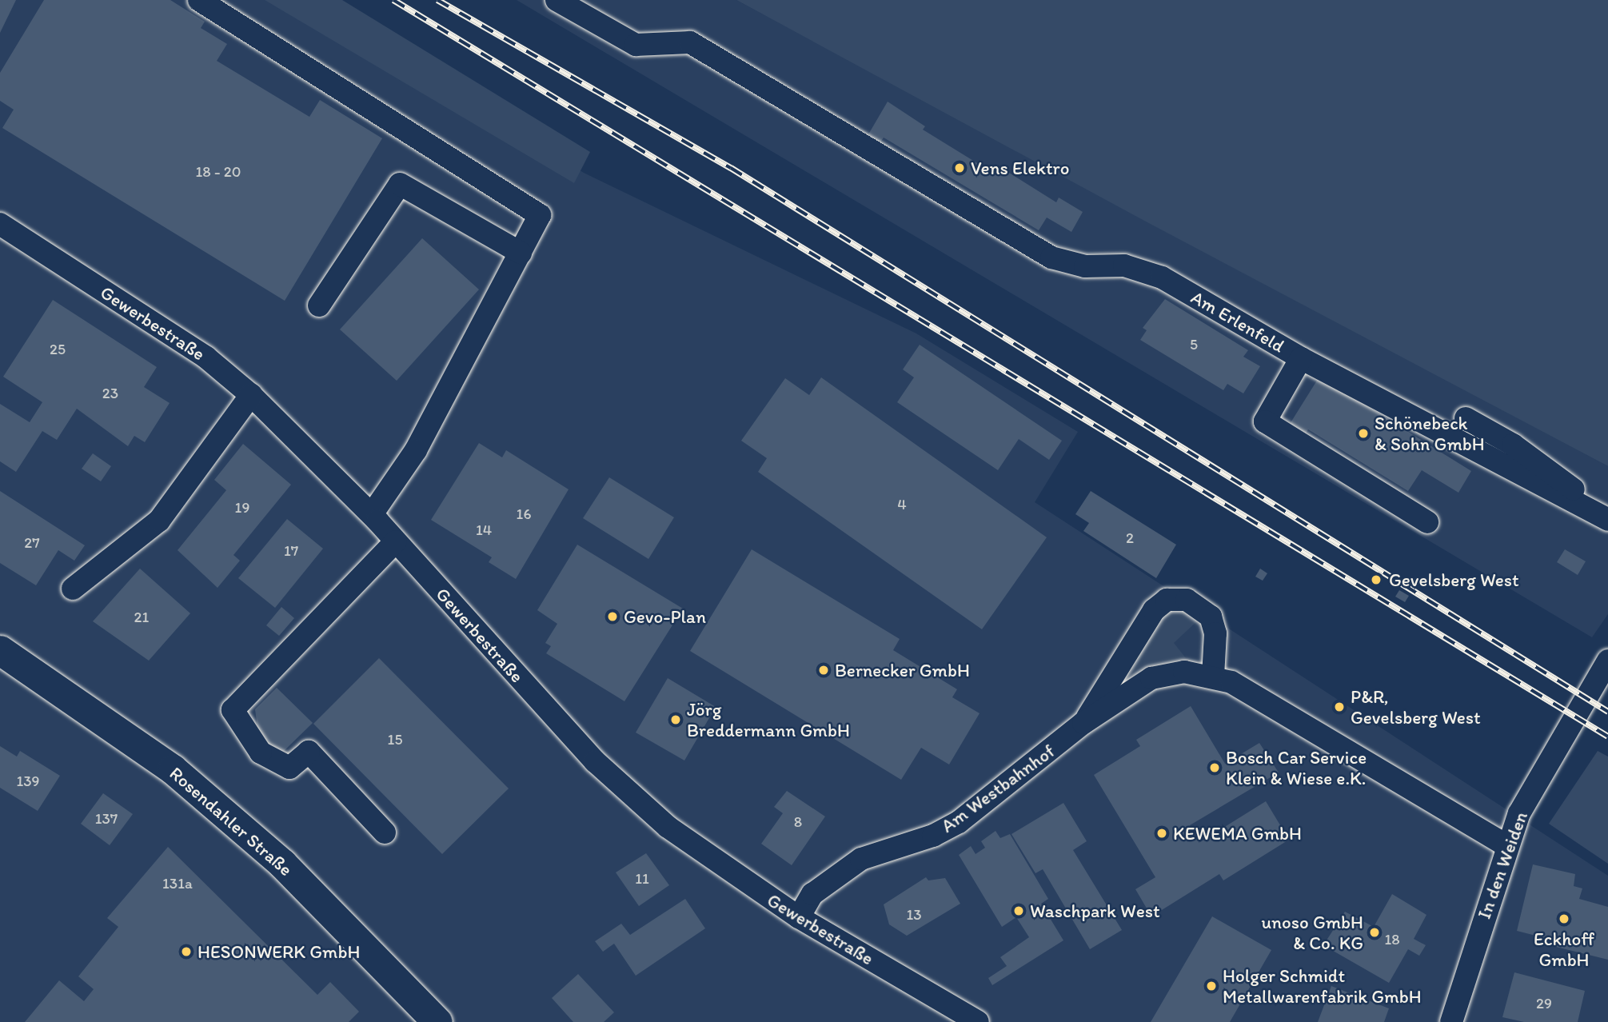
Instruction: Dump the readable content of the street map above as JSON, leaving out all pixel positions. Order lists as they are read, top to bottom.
{
  "streets": {
    "main road": ["Rosendahler Straße"],
    "street": [
      "Am Erlenfeld",
      "Gewerbestraße",
      "Am Westbahnhof",
      "In den Weiden"
    ]
  },
  "crossings": [
    ["Gewerbestraße", "Am Westbahnhof"],
    ["Am Westbahnhof", "In den Weiden"]
  ],
  "places": [
    "Vens Elektro",
    "Schönebeck & Sohn GmbH",
    "Gevelsberg West",
    "Gevo-Plan",
    "Bernecker GmbH",
    "P&R, Gevelsberg West",
    "Jörg Breddermann GmbH",
    "Bosch Car Service Klein & Wiese e.K.",
    "KEWEMA GmbH",
    "Waschpark West",
    "Eckhoff GmbH",
    "unoso GmbH & Co. KG",
    "HESONWERK GmbH",
    "Holger Schmidt Metallwarenfabrik GmbH"
  ],
  "house_numbers": [
    "18 - 20",
    "5",
    "25",
    "23",
    "4",
    "19",
    "16",
    "14",
    "2",
    "27",
    "17",
    "21",
    "15",
    "139",
    "137",
    "8",
    "11",
    "131a",
    "13",
    "18",
    "29"
  ]
}
